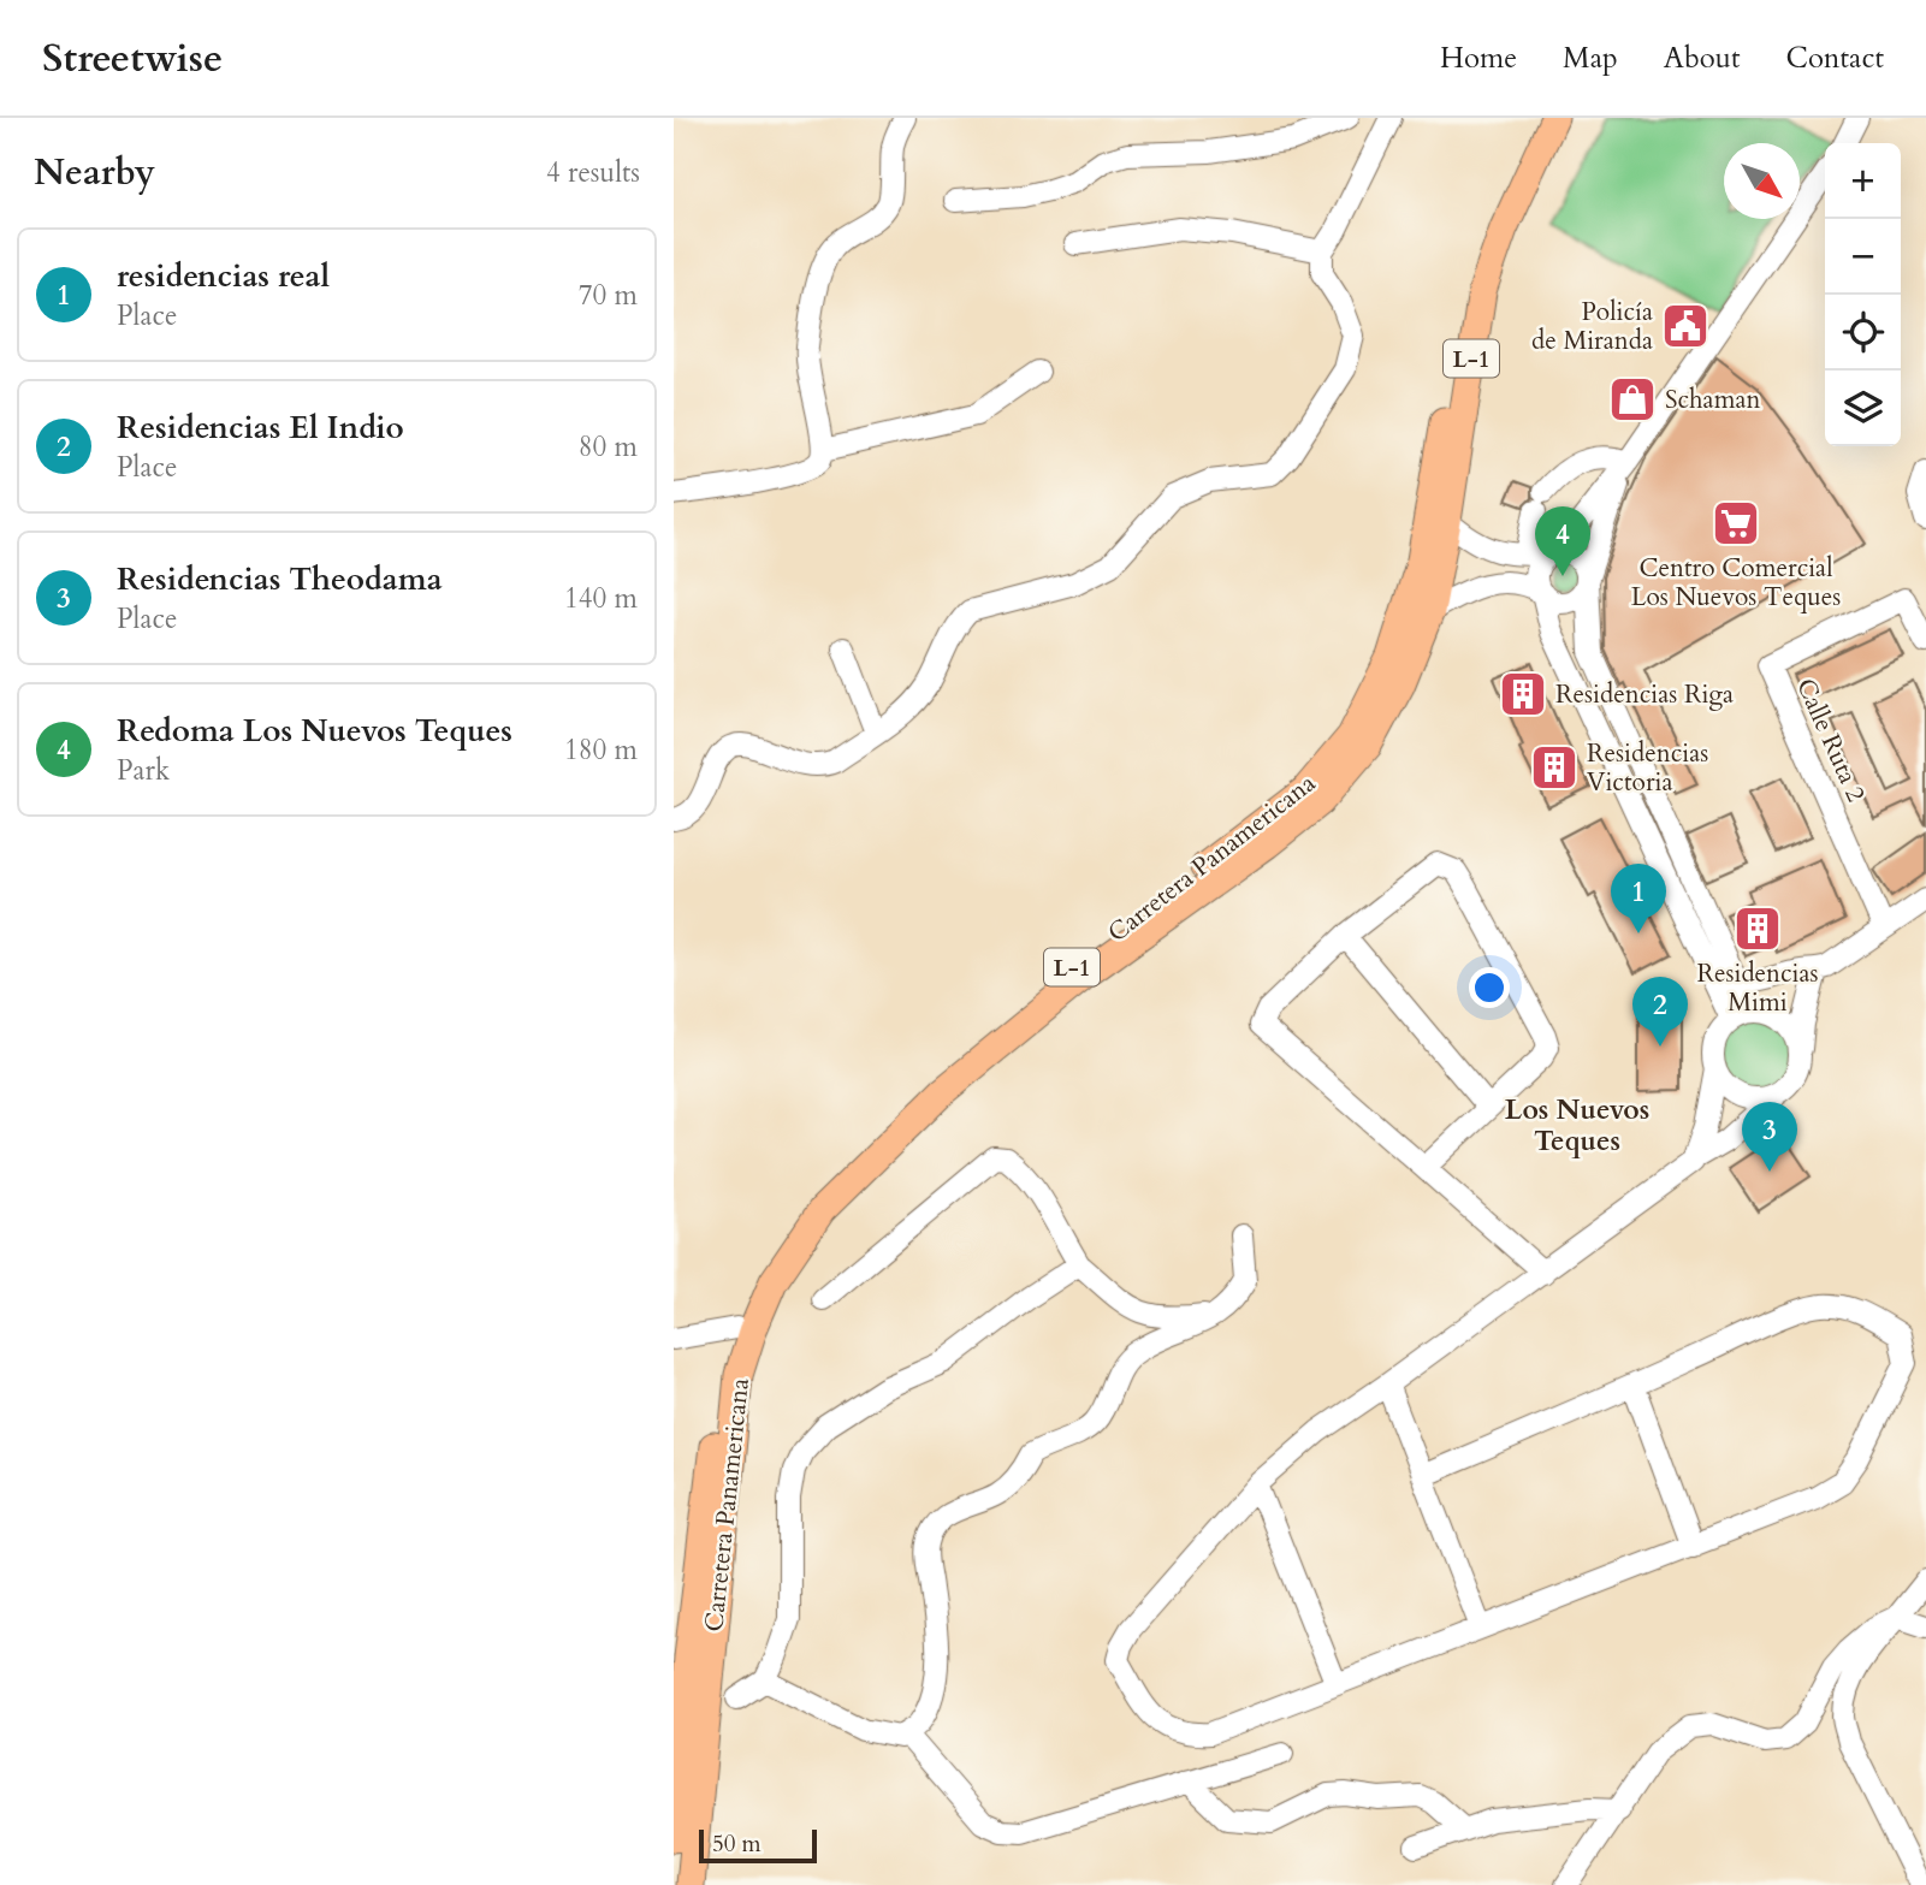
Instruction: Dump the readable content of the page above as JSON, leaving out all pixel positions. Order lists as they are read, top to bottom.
{
  "streets": {
    "main road": ["L-1", "Carretera Panamericana"],
    "street": ["Calle Ruta 2"]
  },
  "districts": ["Los Nuevos Teques"],
  "places": {
    "public building": ["Policía de Miranda"],
    "shop": ["Schaman"],
    "supermarket": ["Centro Comercial Los Nuevos Teques"],
    "building": ["Residencias Riga", "Residencias Victoria", "Residencias Mimi"]
  },
  "scale_bar": "50 m",
  "north": "bottom right",
  "page": {
    "header": "Streetwise",
    "nav": [
      "Home",
      "Map",
      "About",
      "Contact"
    ],
    "heading": ["Nearby", "4 results"],
    "map_buttons": ["+", "−"],
    "list": [
      {
        "mark": "1",
        "name": "residencias real",
        "note": "Place",
        "value": "70 m"
      },
      {
        "mark": "2",
        "name": "Residencias El Indio",
        "note": "Place",
        "value": "80 m"
      },
      {
        "mark": "3",
        "name": "Residencias Theodama",
        "note": "Place",
        "value": "140 m"
      },
      {
        "mark": "4",
        "name": "Redoma Los Nuevos Teques",
        "note": "Park",
        "value": "180 m"
      }
    ],
    "pins": [
      "4",
      "1",
      "2",
      "3"
    ],
    "scale": "50 m"
  }
}
